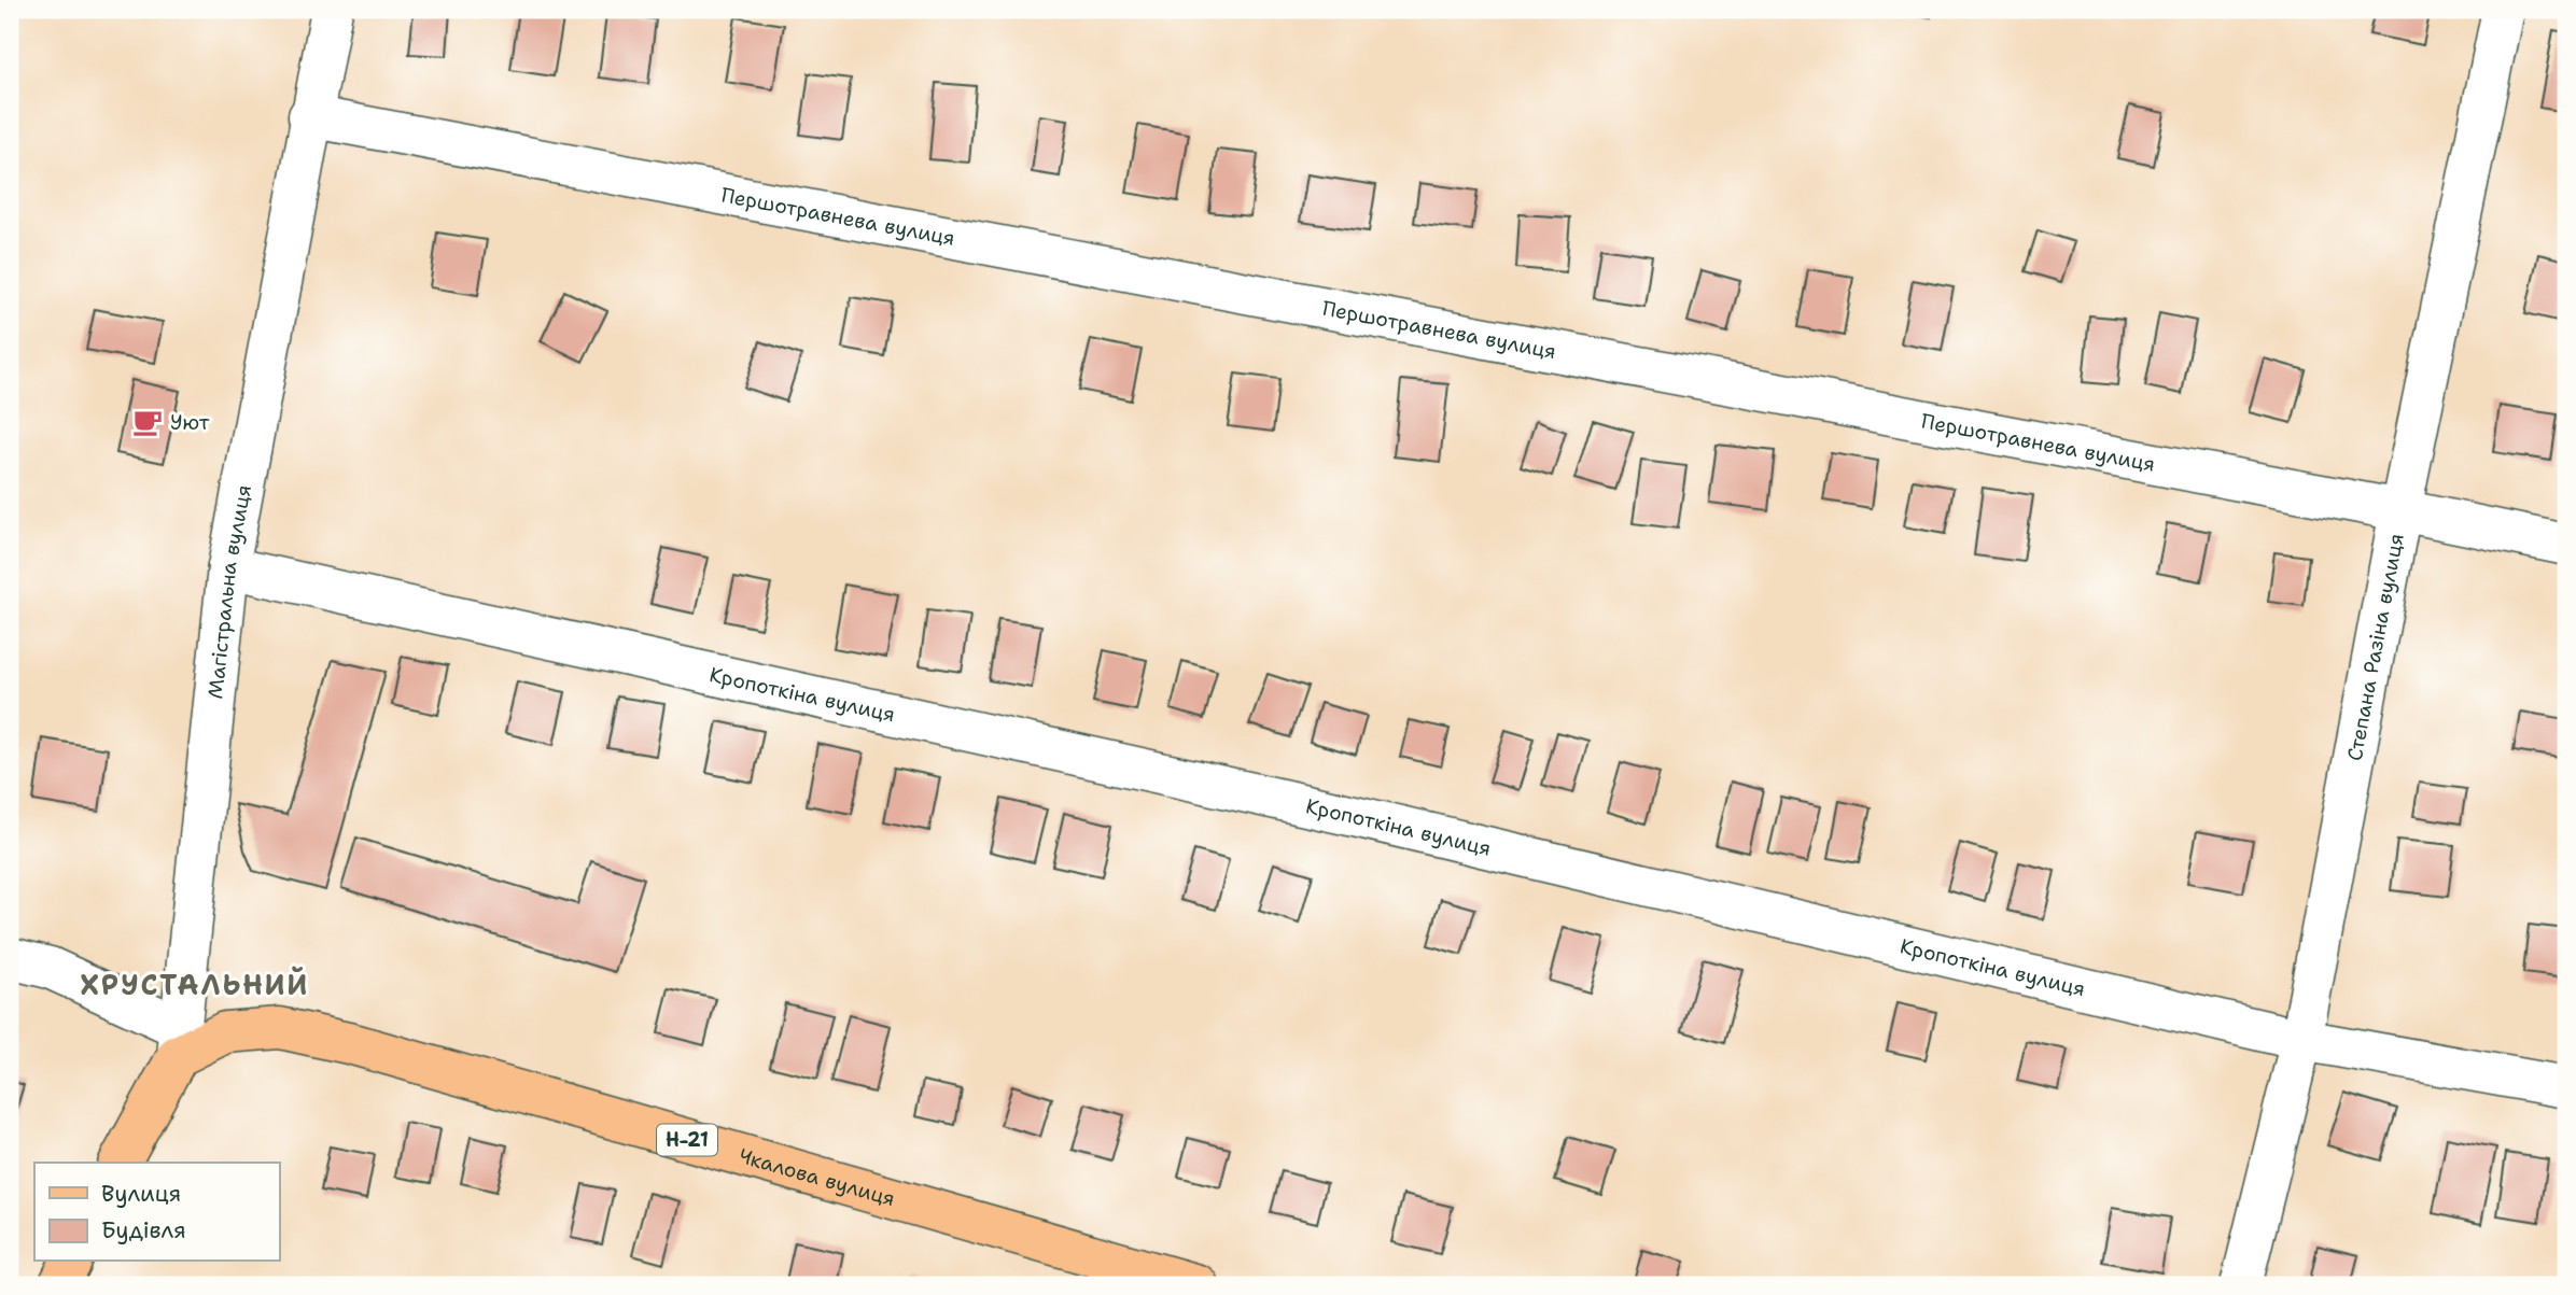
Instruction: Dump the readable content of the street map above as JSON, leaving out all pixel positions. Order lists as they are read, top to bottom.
{
  "streets": {
    "main road": ["Магістральна вулиця", "Н-21", "Чкалова вулиця"],
    "street": ["Першотравнева вулиця", "Степана Разіна вулиця", "Кропоткіна вулиця"]
  },
  "crossings": [
    ["Першотравнева вулиця", "Магістральна вулиця"],
    ["Першотравнева вулиця", "Степана Разіна вулиця"],
    ["Магістральна вулиця", "Кропоткіна вулиця"],
    ["Магістральна вулиця", "Чкалова вулиця"],
    ["Степана Разіна вулиця", "Кропоткіна вулиця"]
  ],
  "districts": ["ХРУСТАЛЬНИЙ"],
  "places": {
    "cafe": ["Уют"]
  },
  "legend": ["Вулиця", "Будівля"]
}
